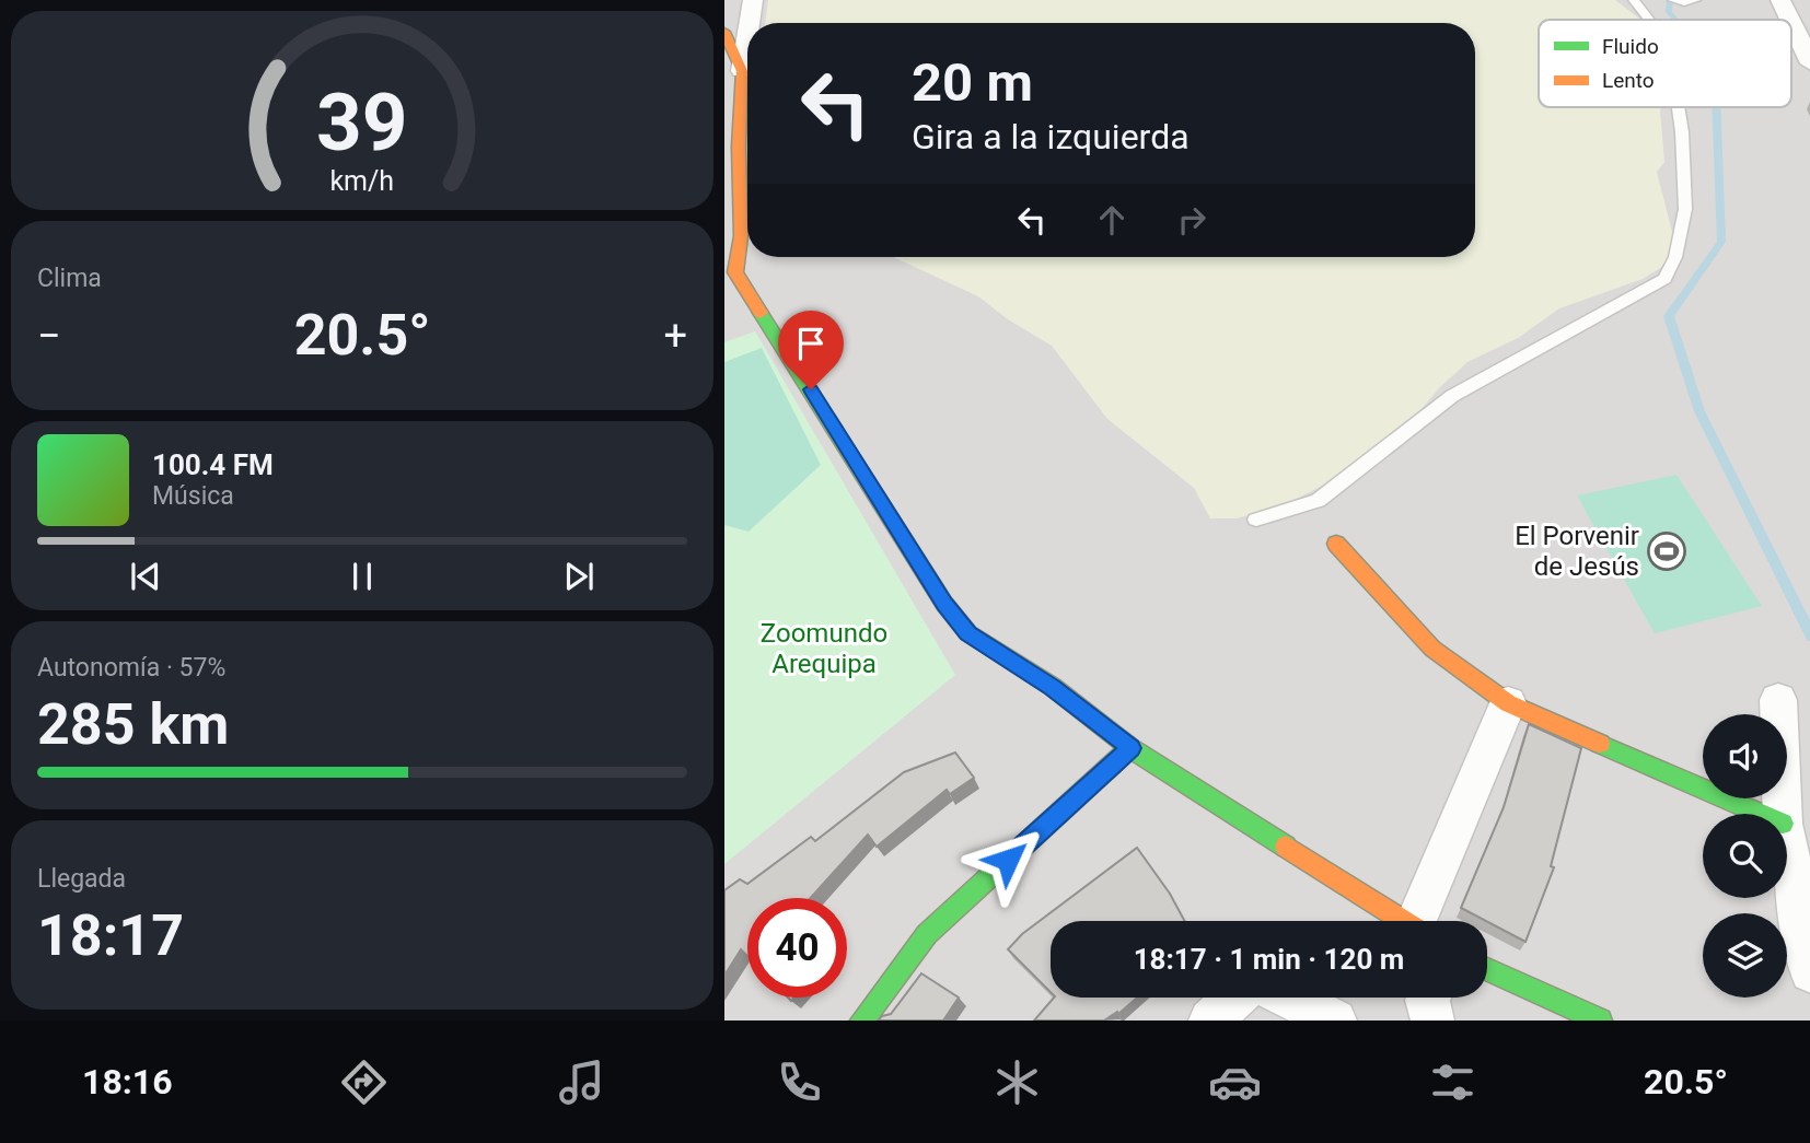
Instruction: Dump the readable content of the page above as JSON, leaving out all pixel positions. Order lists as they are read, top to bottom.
{
  "parks": ["Zoomundo Arequipa"],
  "places": {
    "sports": ["El Porvenir de Jesús"]
  },
  "legend": ["Fluido", "Lento"],
  "page": {
    "turn": ["20 m", "Gira a la izquierda"],
    "tile": [
      "Clima",
      ["Autonomía · 57%", "285 km"],
      ["Llegada", "18:17"]
    ],
    "heat": ["−", "20.5°", "+"],
    "song": ["100.4 FM", "Música"],
    "limit": "40",
    "trip": "18:17 · 1 min · 120 m",
    "tabs": ["18:16", "20.5°"],
    "gauge": ["39", "km/h"]
  }
}
